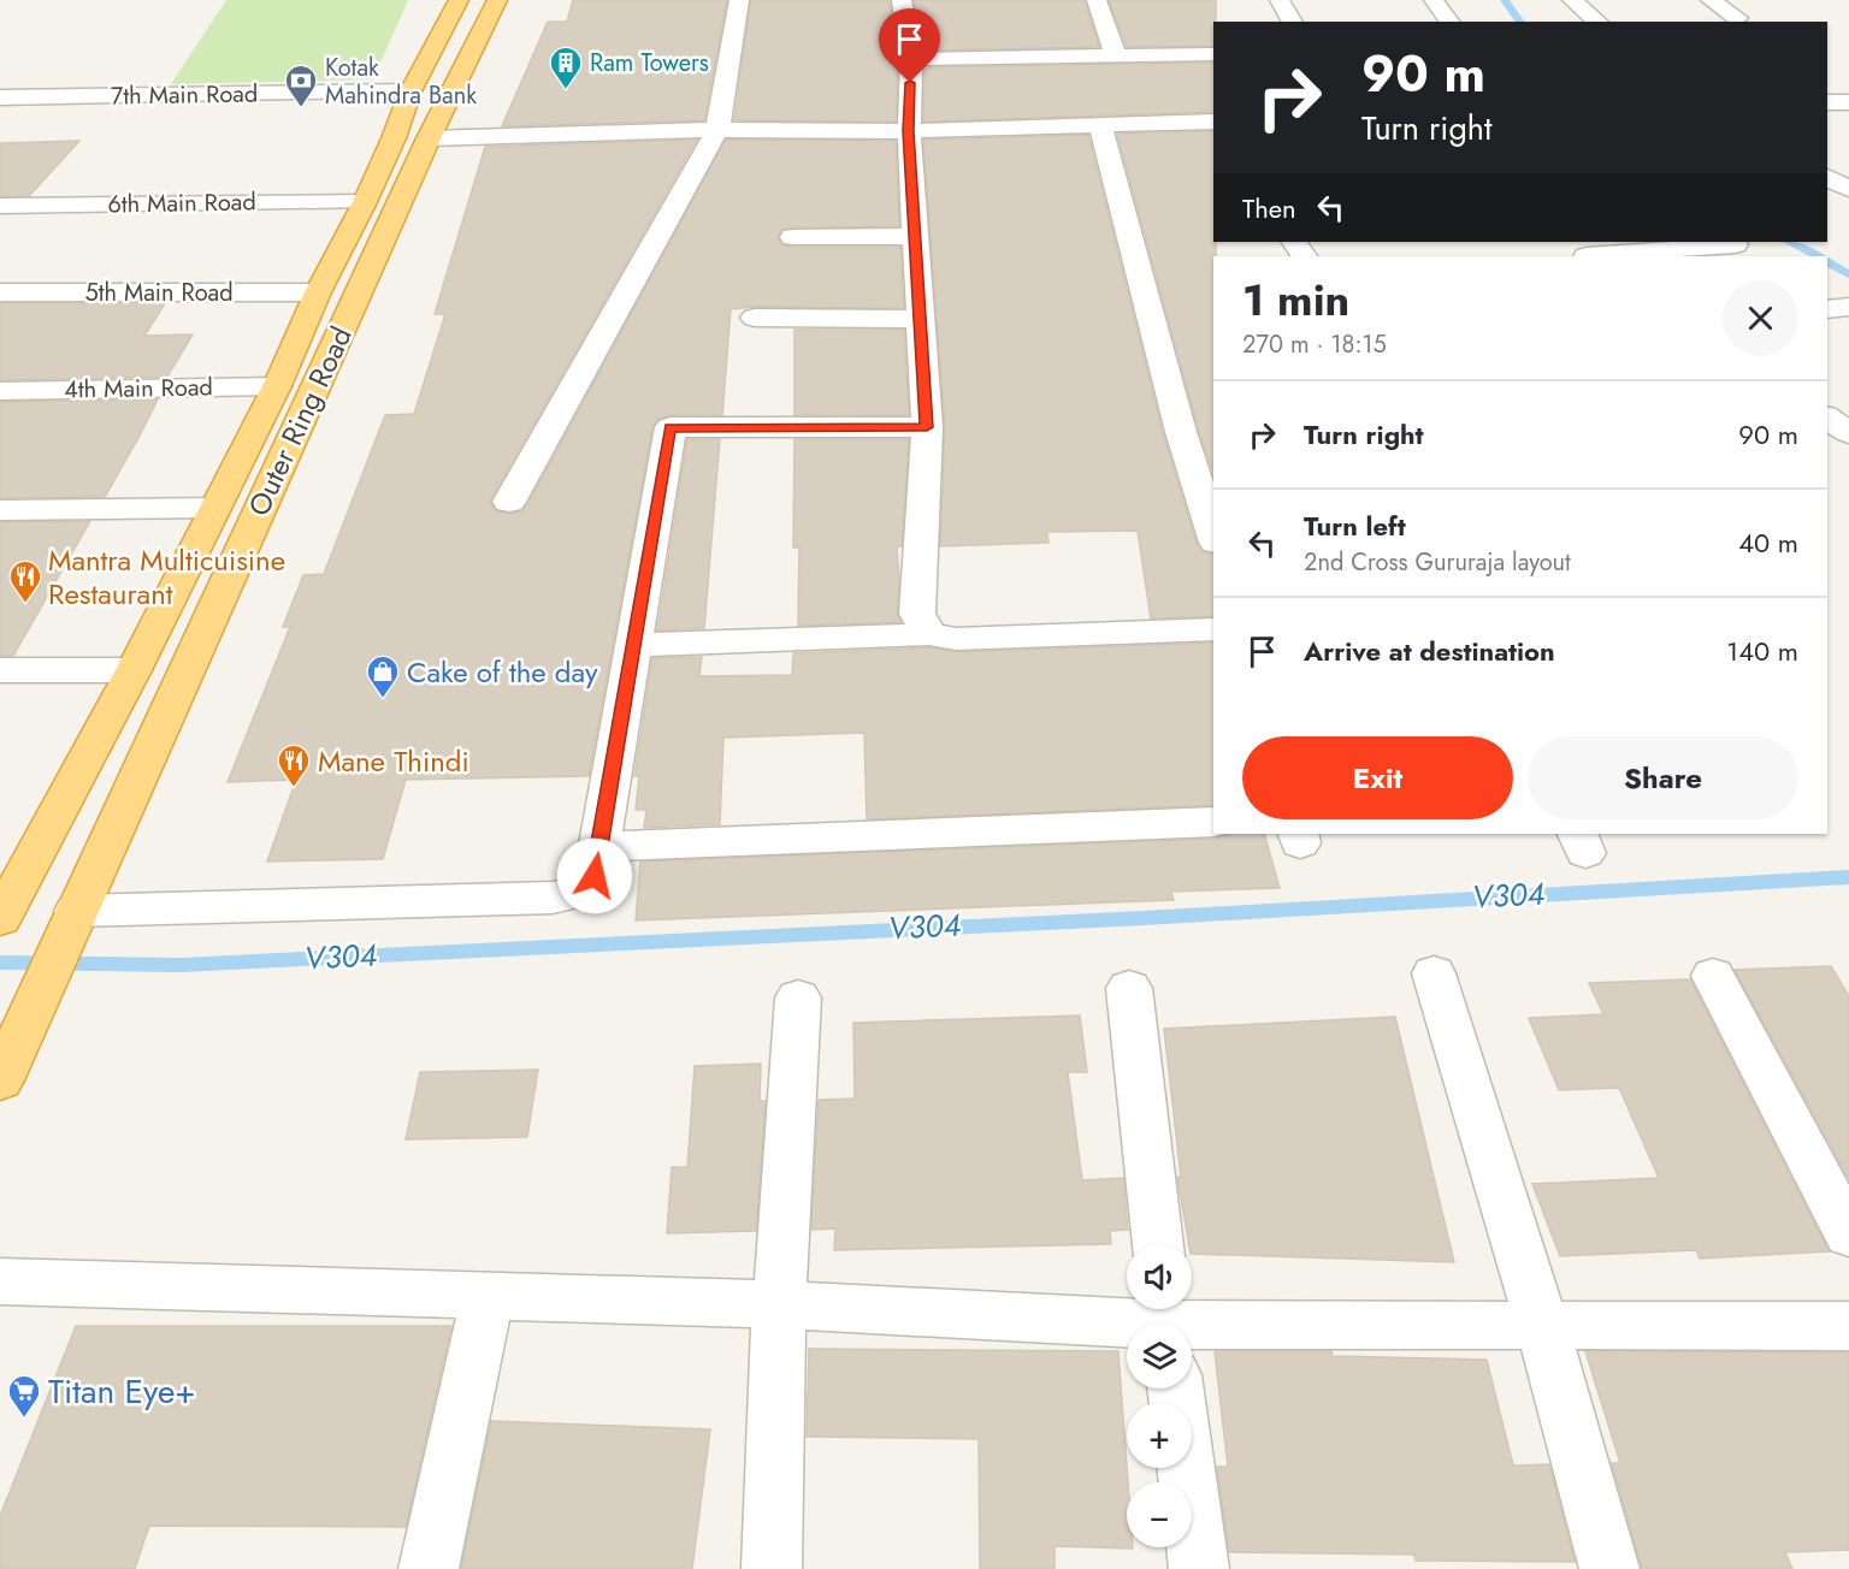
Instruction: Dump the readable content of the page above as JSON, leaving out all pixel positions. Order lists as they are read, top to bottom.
{
  "streets": {
    "highway": ["Outer Ring Road"],
    "street": [
      "7th Main Road",
      "6th Main Road",
      "5th Main Road",
      "4th Main Road"
    ]
  },
  "crossings": [
    ["7th Main Road", "Outer Ring Road"],
    ["6th Main Road", "Outer Ring Road"],
    ["5th Main Road", "Outer Ring Road"],
    ["4th Main Road", "Outer Ring Road"]
  ],
  "water": ["V304"],
  "places": {
    "building": ["Ram Towers"],
    "bank": ["Kotak Mahindra Bank"],
    "restaurant": ["Mantra Multicuisine Restaurant", "Mane Thindi"],
    "shop": ["Cake of the day"],
    "supermarket": ["Titan Eye+"]
  },
  "page": {
    "turn": ["90 m", "Turn right"],
    "then": "Then",
    "heading": ["1 min", "270 m · 18:15"],
    "list": [
      {
        "name": "Turn right",
        "value": "90 m"
      },
      {
        "name": "Turn left",
        "note": "2nd Cross Gururaja layout",
        "value": "40 m"
      },
      {
        "name": "Arrive at destination",
        "value": "140 m"
      }
    ],
    "buttons": ["Exit", "Share"],
    "map_buttons": ["+", "−"]
  }
}
